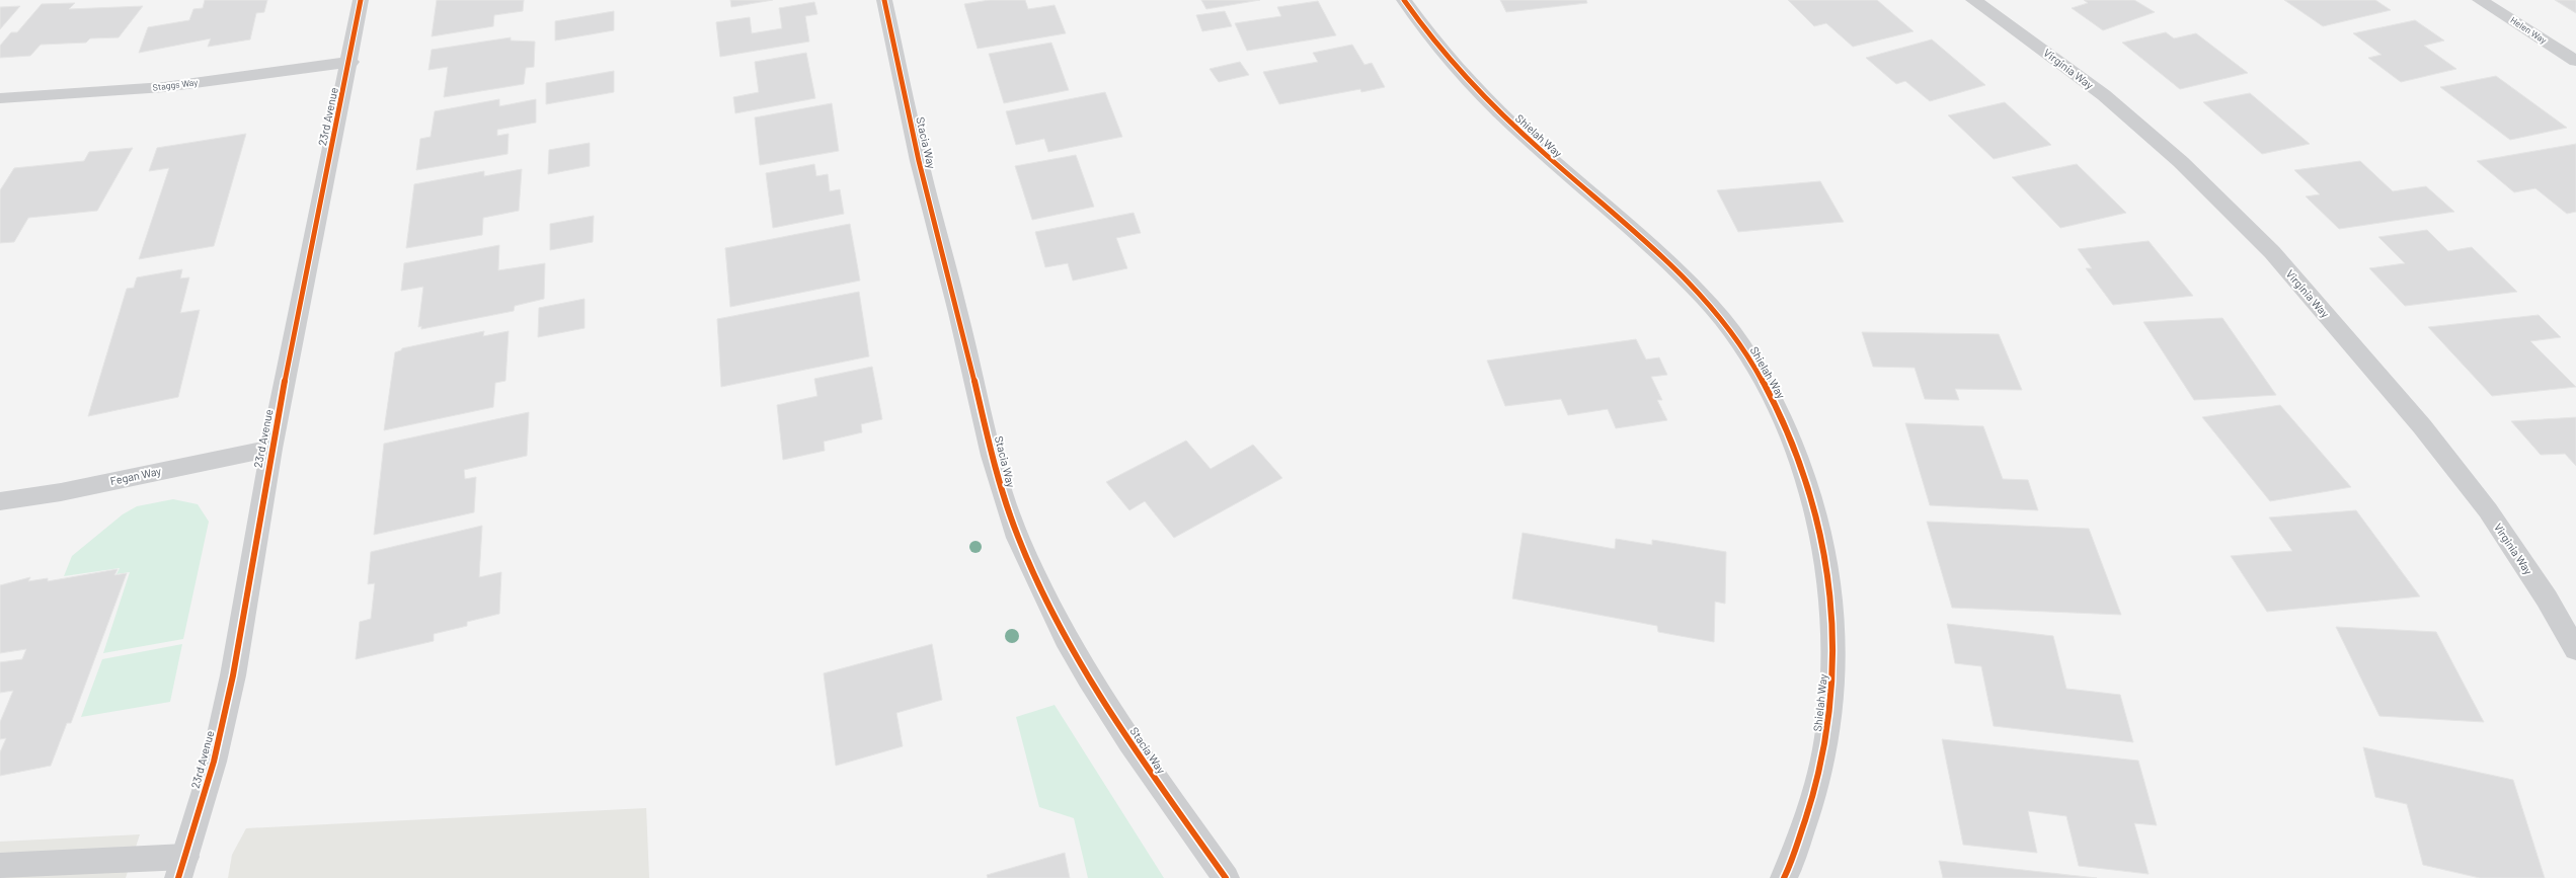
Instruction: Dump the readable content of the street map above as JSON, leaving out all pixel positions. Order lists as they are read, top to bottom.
{
  "streets": {
    "street": [
      "Helen Way",
      "Virginia Way",
      "Staggs Way",
      "23rd Avenue",
      "Shielah Way",
      "Stacia Way",
      "Fegan Way"
    ]
  },
  "crossings": [
    ["Staggs Way", "23rd Avenue"],
    ["23rd Avenue", "Fegan Way"]
  ]
}
